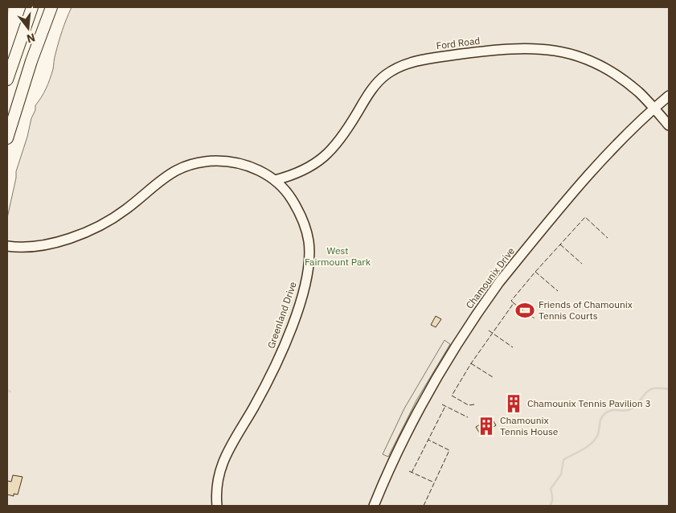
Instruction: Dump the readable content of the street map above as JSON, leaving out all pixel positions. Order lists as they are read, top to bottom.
{
  "streets": {
    "street": ["Ford Road", "Chamounix Drive", "Greenland Drive"]
  },
  "crossings": [
    ["Ford Road", "Chamounix Drive"],
    ["Ford Road", "Greenland Drive"]
  ],
  "parks": ["West Fairmount Park"],
  "places": {
    "sports": ["Friends of Chamounix Tennis Courts"],
    "building": ["Chamounix Tennis Pavilion 3", "Chamounix Tennis House"]
  },
  "north": "bottom"
}
